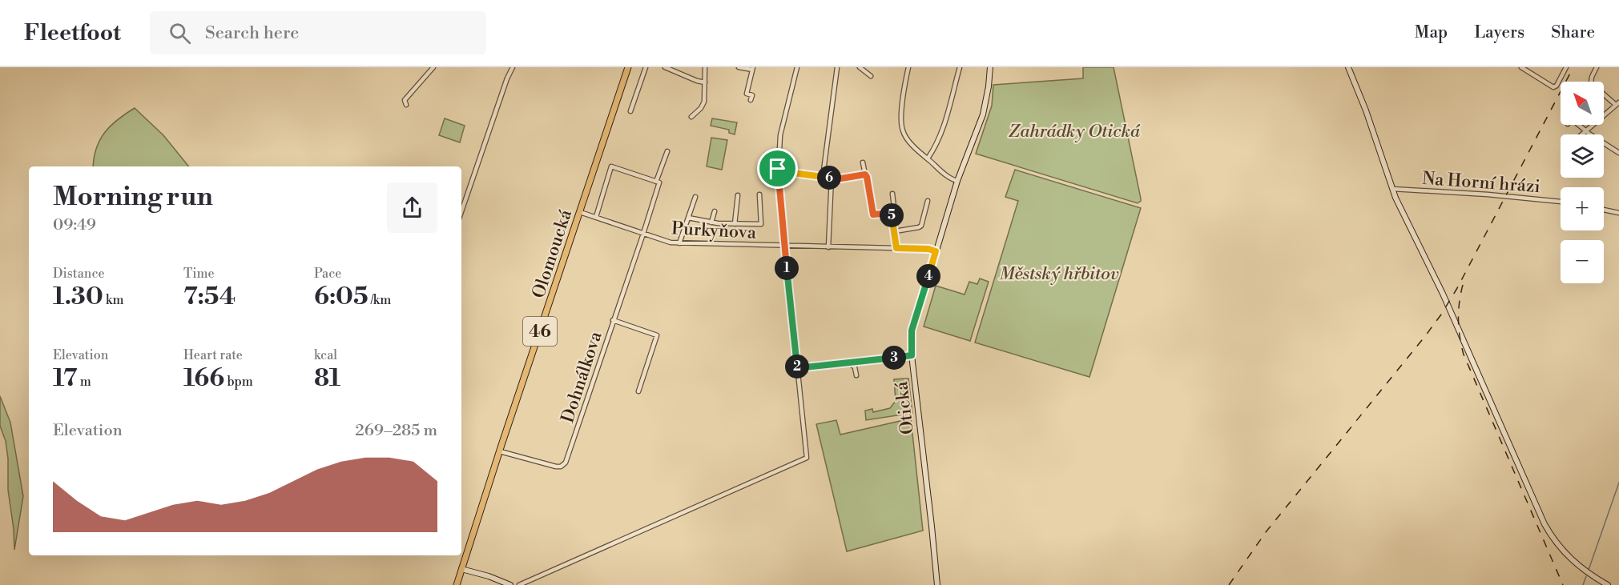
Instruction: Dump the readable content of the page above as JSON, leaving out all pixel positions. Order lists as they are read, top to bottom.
{
  "streets": {
    "main road": ["Olomoucká", "46", "Otická"],
    "street": ["Na Horní hrázi", "Purkyňova", "Dohnálkova"]
  },
  "crossings": [
    ["Purkyňova", "Olomoucká"],
    ["Purkyňova", "Dohnálkova"],
    ["Purkyňova", "Otická"],
    ["Olomoucká", "46"],
    ["Olomoucká", "Dohnálkova"]
  ],
  "parks": ["Zahrádky Otická", "Městský hřbitov"],
  "north": "top left",
  "page": {
    "header": "Fleetfoot",
    "search": "Search here",
    "nav": ["Map", "Layers", "Share"],
    "map_buttons": ["+", "−"],
    "pins": [
      "6",
      "5",
      "1",
      "4",
      "3",
      "2"
    ],
    "heading": ["Morning run", "09:49"],
    "stats": [
      ["Distance", "1.30 km"],
      ["Time", "7:54"],
      ["Pace", "6:05 /km"],
      ["Elevation", "17 m"],
      ["Heart rate", "166 bpm"],
      ["kcal", "81"]
    ],
    "chart": ["Elevation", "269–285 m"]
  }
}
